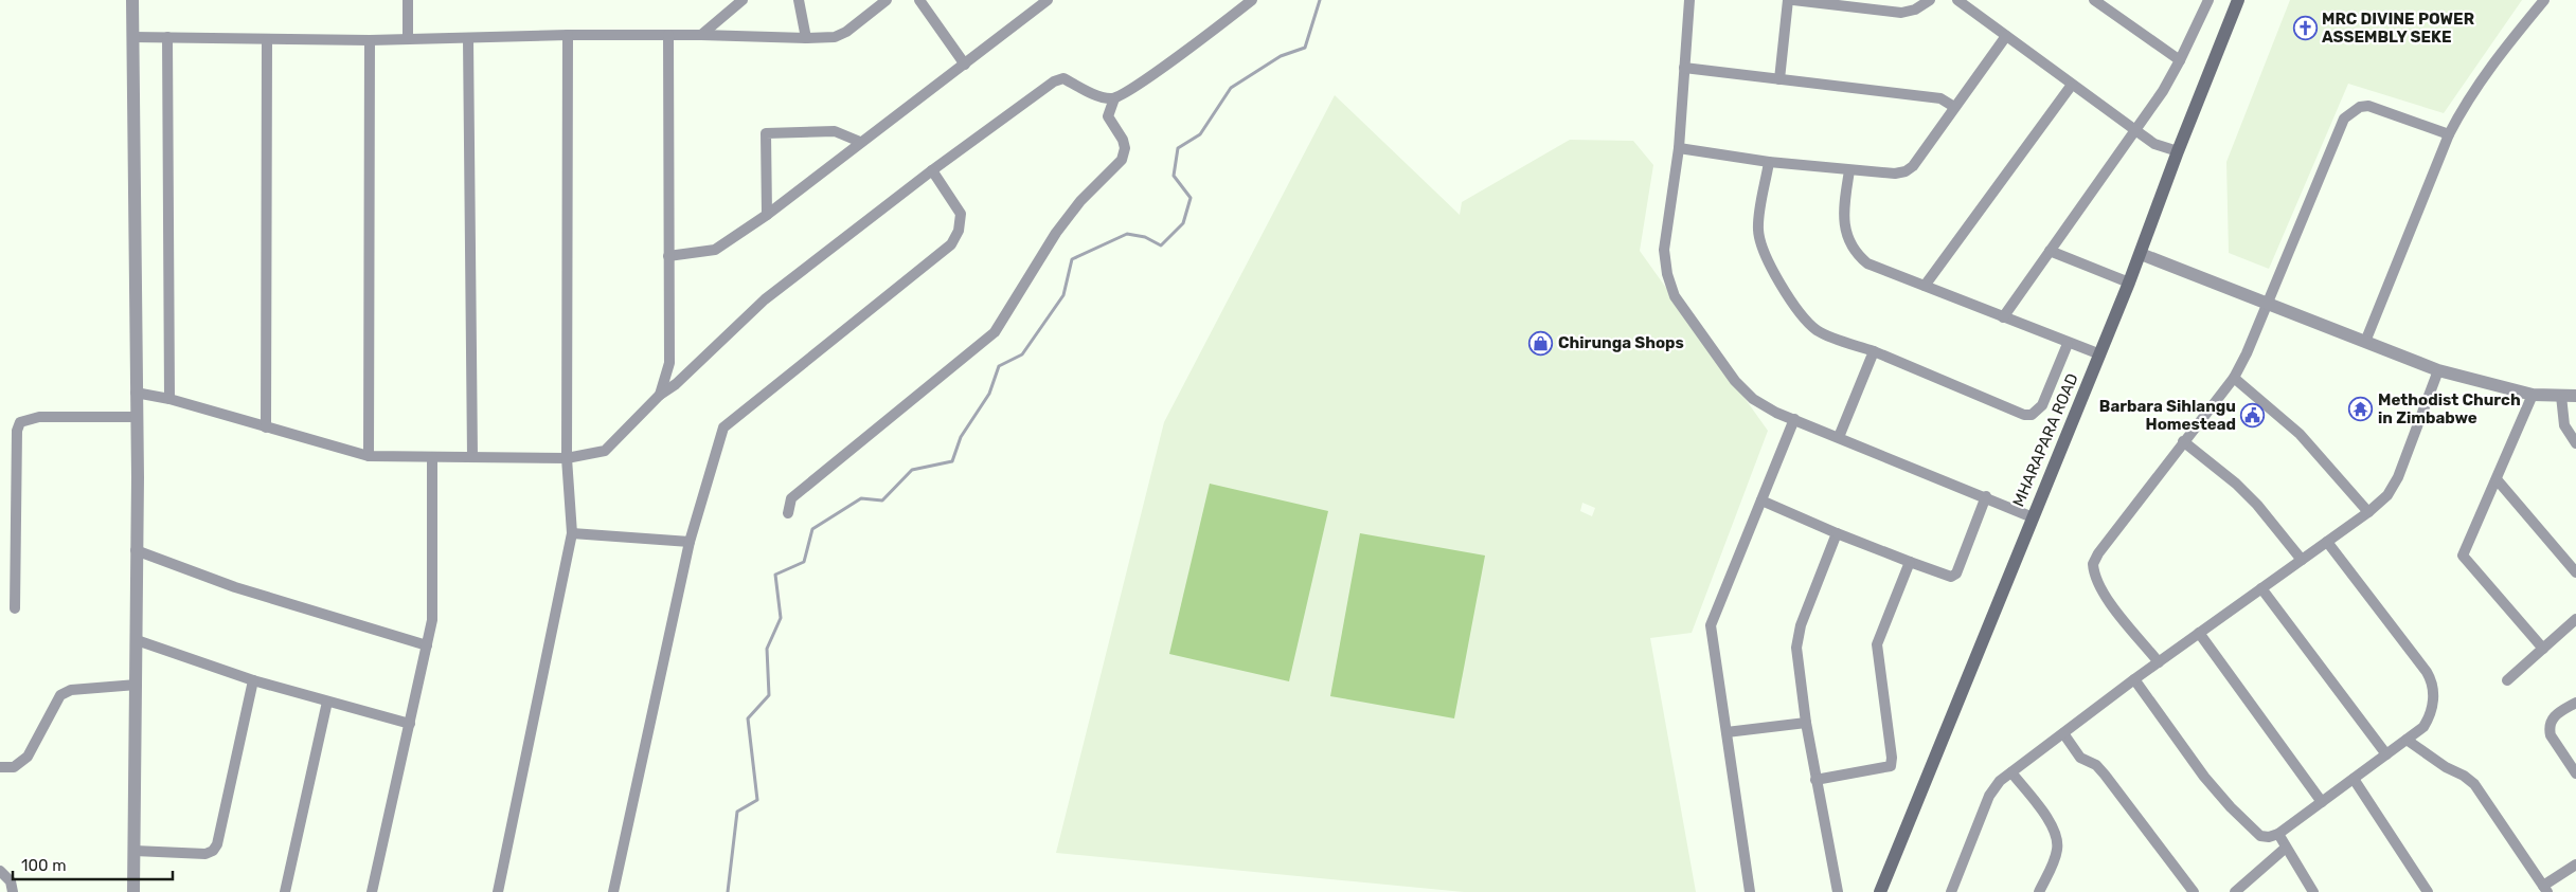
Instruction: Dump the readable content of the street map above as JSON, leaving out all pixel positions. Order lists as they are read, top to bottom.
{
  "streets": {
    "main road": ["MHARAPARA ROAD"]
  },
  "places": {
    "church": ["MRC DIVINE POWER ASSEMBLY SEKE"],
    "shop": ["Chirunga Shops"],
    "temple": ["Methodist Church in Zimbabwe"],
    "public building": ["Barbara Sihlangu Homestead"]
  },
  "scale_bar": "100 m"
}
